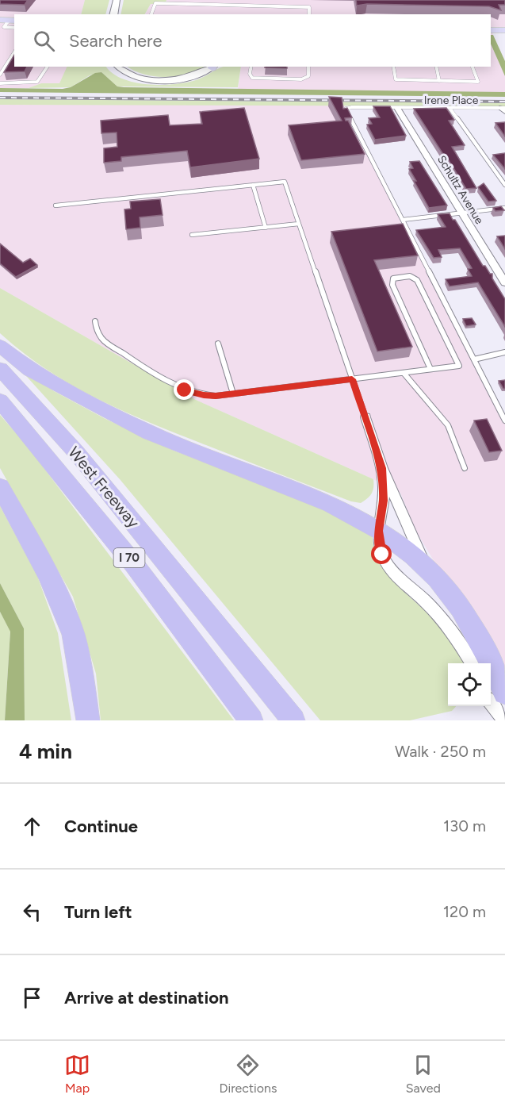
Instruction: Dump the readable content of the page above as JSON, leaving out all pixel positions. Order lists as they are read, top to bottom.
{
  "streets": {
    "highway": ["West Freeway", "I 70"],
    "street": ["Schultz Avenue"],
    "lane": ["Irene Place"]
  },
  "crossings": [
    ["Irene Place", "Schultz Avenue"]
  ],
  "page": {
    "search": "Search here",
    "heading": ["4 min", "Walk · 250 m"],
    "list": [
      ["Continue", "130 m"],
      ["Turn left", "120 m"],
      "Arrive at destination"
    ],
    "nav": ["Map", "Directions", "Saved"]
  }
}
